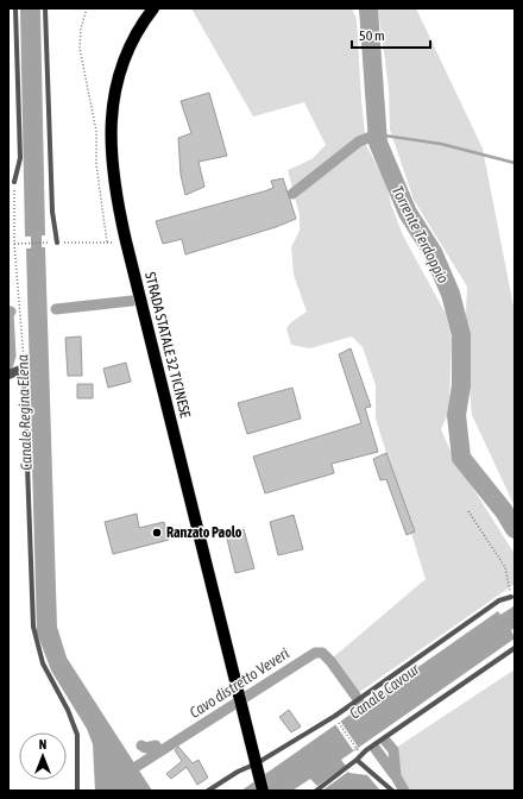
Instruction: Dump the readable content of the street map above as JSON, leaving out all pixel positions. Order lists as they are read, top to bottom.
{
  "streets": {
    "main road": ["STRADA STATALE 32 TICINESE"]
  },
  "water": [
    "Torrente Terdoppio",
    "Canale Regina Elena",
    "Cavo distretto Veveri",
    "Canale Cavour"
  ],
  "places": ["Ranzato Paolo"],
  "scale_bar": "50 m",
  "north": "top"
}
